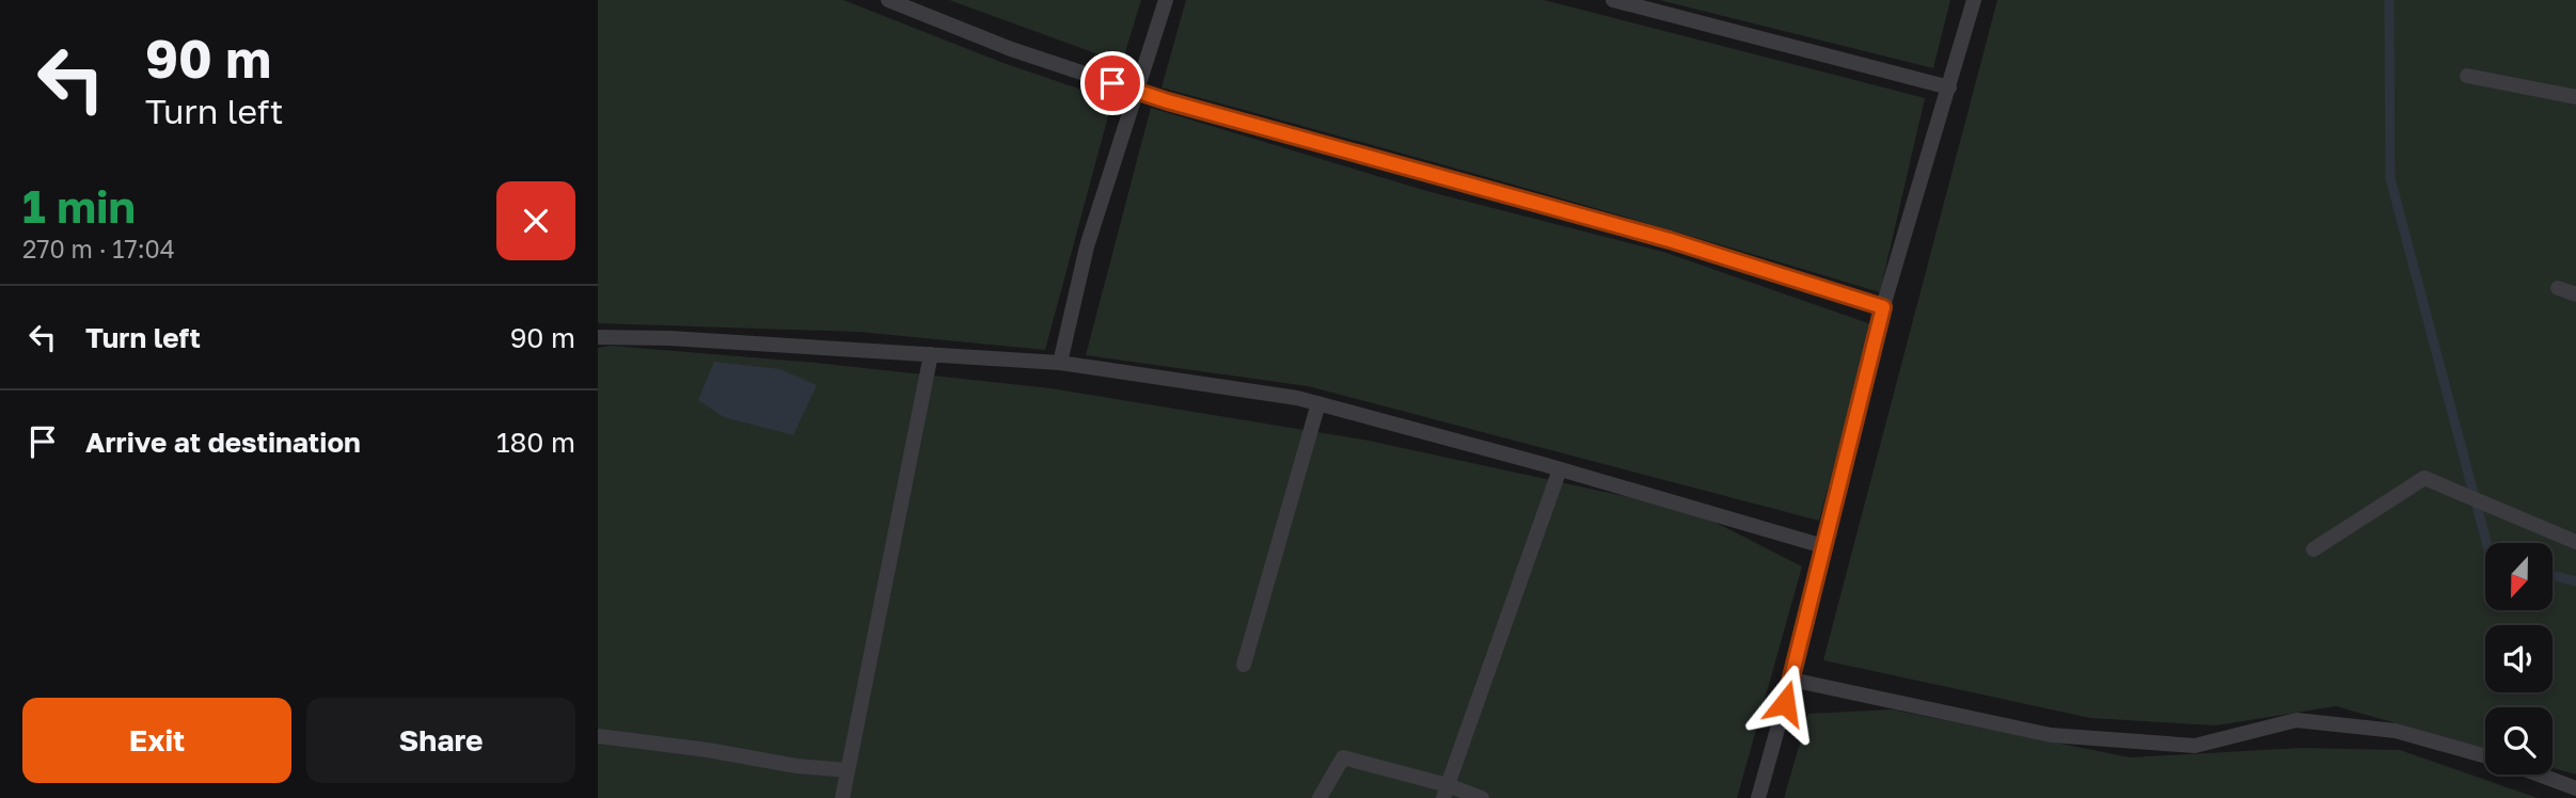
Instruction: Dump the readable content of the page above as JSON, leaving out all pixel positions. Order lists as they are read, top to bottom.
{
  "north": "bottom",
  "page": {
    "turn": ["90 m", "Turn left"],
    "heading": ["1 min", "270 m · 17:04"],
    "list": [
      {
        "name": "Turn left",
        "value": "90 m"
      },
      {
        "name": "Arrive at destination",
        "value": "180 m"
      }
    ],
    "buttons": ["Exit", "Share"]
  }
}
